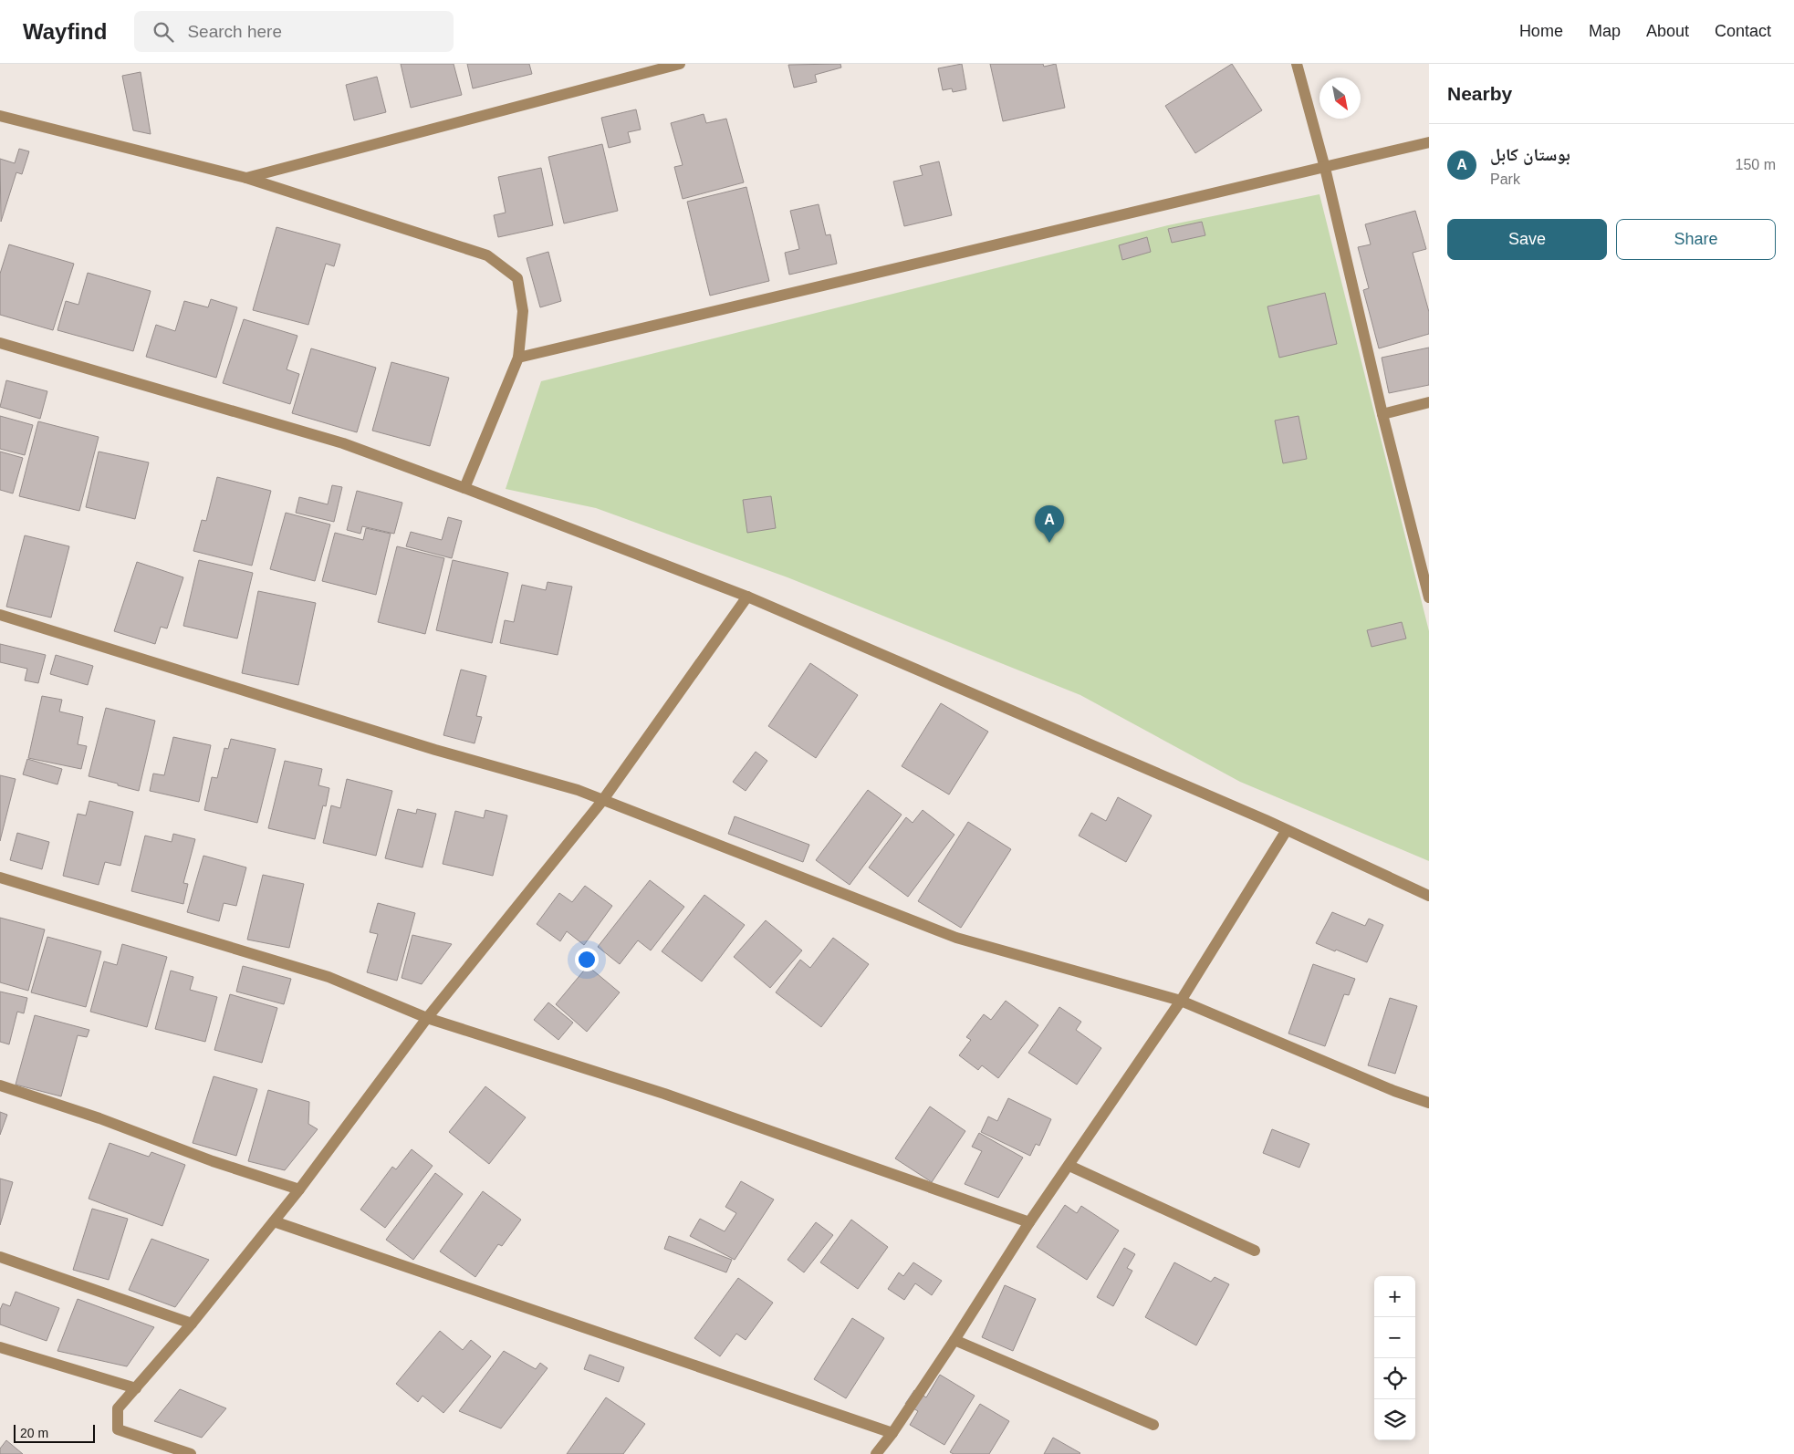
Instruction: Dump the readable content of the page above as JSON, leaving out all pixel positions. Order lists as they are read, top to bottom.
{
  "scale_bar": "20 m",
  "north": "bottom right",
  "page": {
    "header": "Wayfind",
    "search": "Search here",
    "nav": [
      "Home",
      "Map",
      "About",
      "Contact"
    ],
    "heading": "Nearby",
    "list": [
      {
        "mark": "A",
        "name": "بوستان کابل",
        "note": "Park",
        "value": "150 m"
      }
    ],
    "buttons": ["Save", "Share"],
    "pins": "A",
    "map_buttons": ["+", "−"],
    "scale": "20 m"
  }
}
